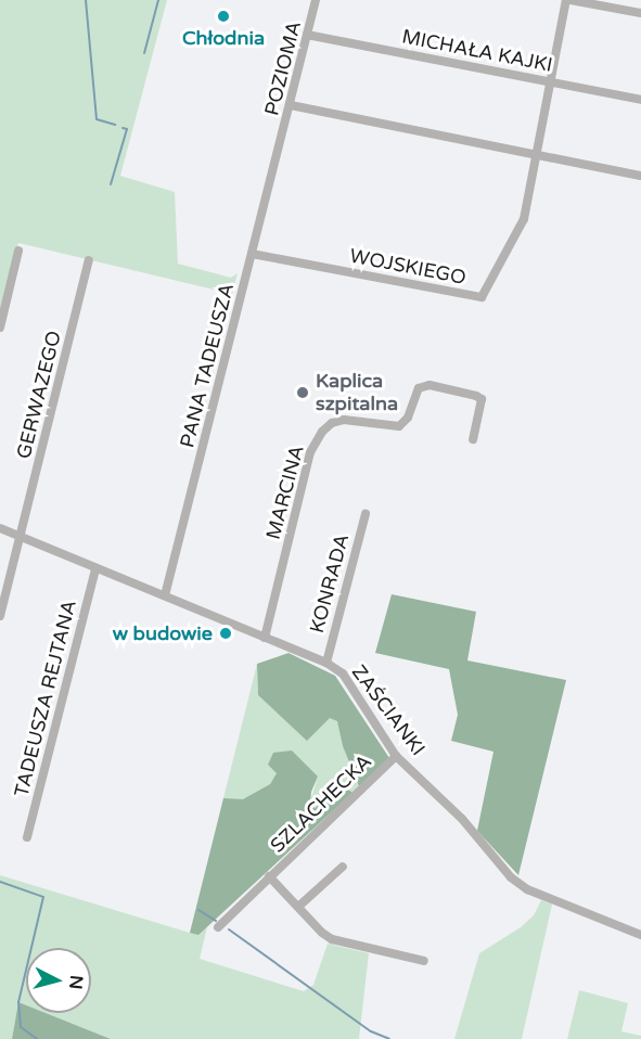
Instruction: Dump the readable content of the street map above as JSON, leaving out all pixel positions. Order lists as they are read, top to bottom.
{
  "streets": {
    "street": [
      "MICHAŁA KAJKI",
      "POZIOMA",
      "WOJSKIEGO",
      "PANA TADEUSZA",
      "GERWAZEGO",
      "MARCINA",
      "KONRADA",
      "TADEUSZA REJTANA",
      "ZAŚCIANKI",
      "SZLACHECKA"
    ]
  },
  "crossings": [
    ["MICHAŁA KAJKI", "POZIOMA"],
    ["POZIOMA", "PANA TADEUSZA"],
    ["WOJSKIEGO", "PANA TADEUSZA"],
    ["PANA TADEUSZA", "ZAŚCIANKI"],
    ["GERWAZEGO", "ZAŚCIANKI"],
    ["MARCINA", "ZAŚCIANKI"],
    ["KONRADA", "ZAŚCIANKI"],
    ["TADEUSZA REJTANA", "ZAŚCIANKI"],
    ["ZAŚCIANKI", "SZLACHECKA"]
  ],
  "places": ["Chłodnia", "Kaplica szpitalna", "w budowie"],
  "north": "right"
}
